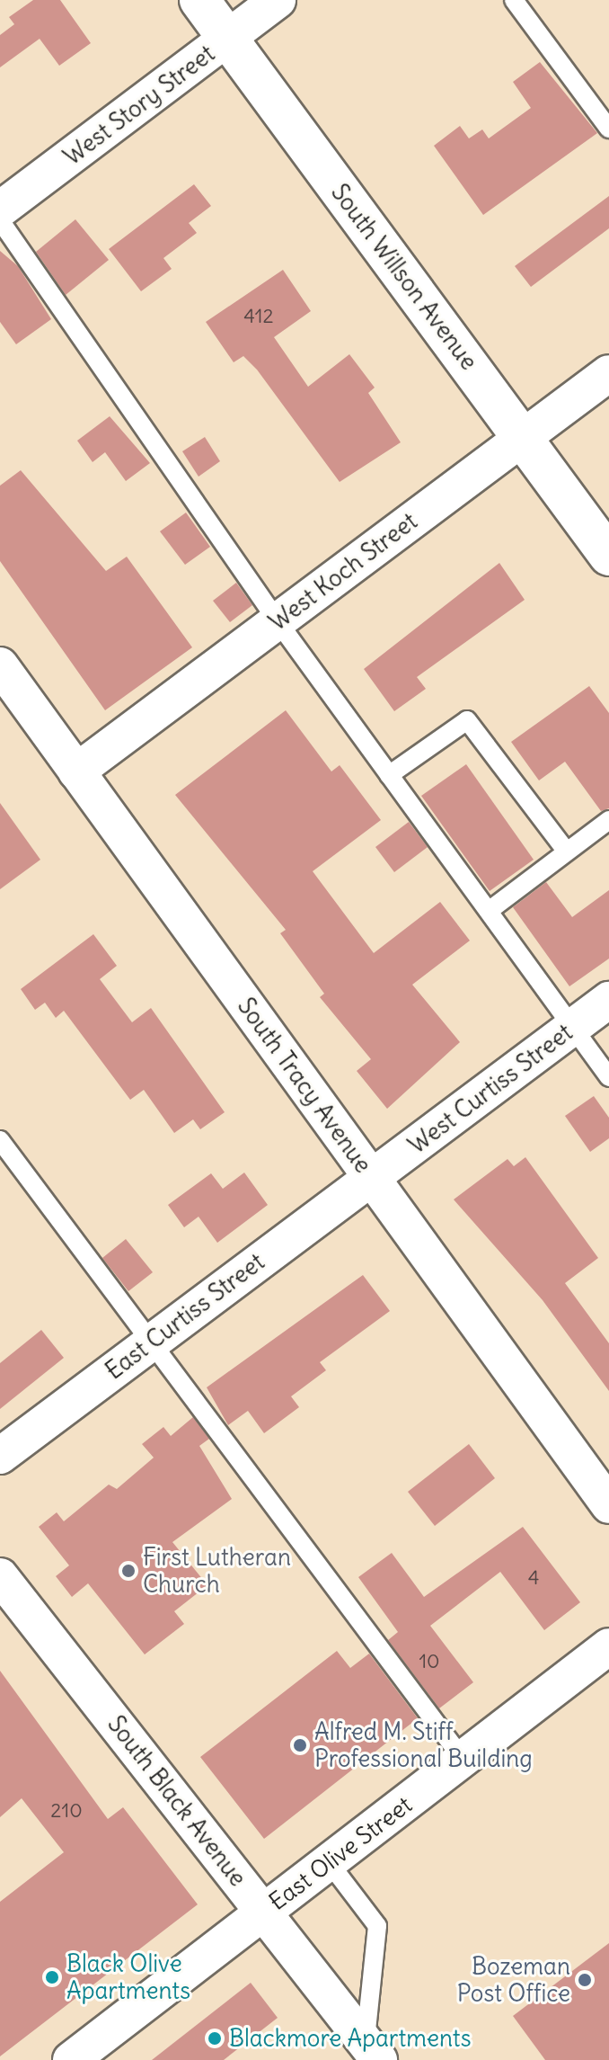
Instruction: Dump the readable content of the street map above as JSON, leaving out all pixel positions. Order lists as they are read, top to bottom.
{
  "streets": {
    "main road": ["South Willson Avenue"],
    "street": [
      "West Story Street",
      "West Koch Street",
      "South Tracy Avenue",
      "West Curtiss Street",
      "East Curtiss Street",
      "South Black Avenue",
      "East Olive Street"
    ]
  },
  "crossings": [
    ["West Story Street", "South Willson Avenue"],
    ["South Willson Avenue", "West Koch Street"],
    ["West Koch Street", "South Tracy Avenue"],
    ["South Tracy Avenue", "West Curtiss Street"],
    ["South Tracy Avenue", "East Curtiss Street"],
    ["West Curtiss Street", "East Curtiss Street"],
    ["South Black Avenue", "East Olive Street"]
  ],
  "places": [
    "First Lutheran Church",
    "Alfred M. Stiff Professional Building",
    "Black Olive Apartments",
    "Bozeman Post Office",
    "Blackmore Apartments"
  ],
  "house_numbers": [
    "412",
    "4",
    "10",
    "210"
  ]
}
